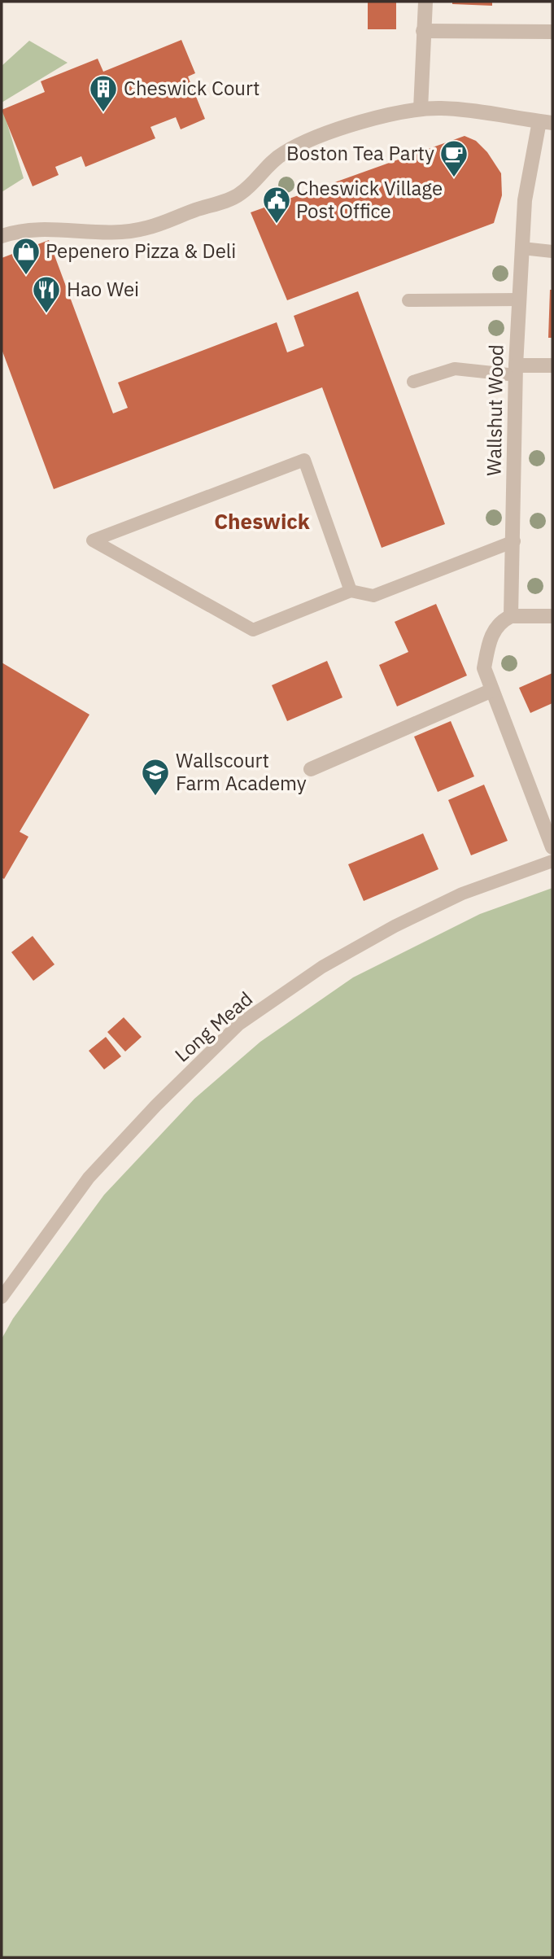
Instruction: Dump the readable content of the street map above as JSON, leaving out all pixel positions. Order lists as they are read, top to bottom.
{
  "streets": {
    "street": ["Wallshut Wood"],
    "lane": ["Long Mead"]
  },
  "districts": ["Cheswick"],
  "places": {
    "building": ["Cheswick Court"],
    "cafe": ["Boston Tea Party"],
    "public building": ["Cheswick Village Post Office"],
    "shop": ["Pepenero Pizza & Deli"],
    "restaurant": ["Hao Wei"],
    "school or university": ["Wallscourt Farm Academy"]
  }
}
